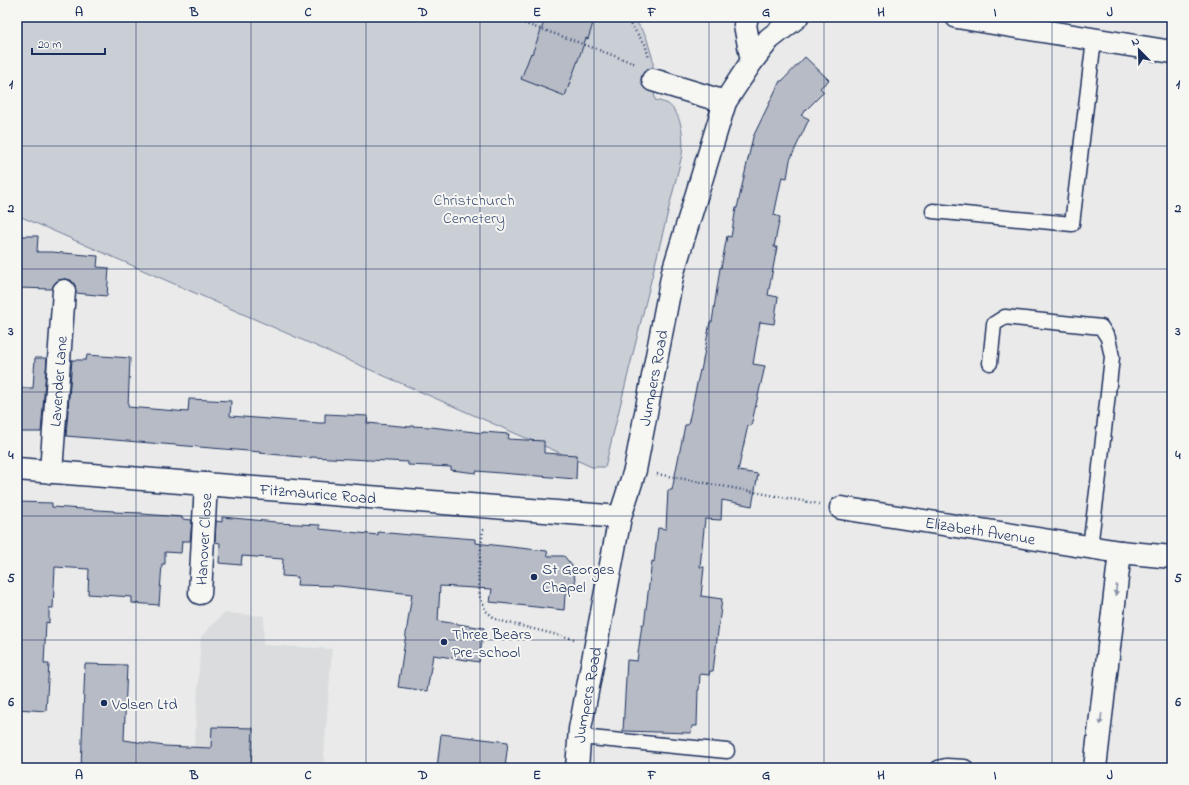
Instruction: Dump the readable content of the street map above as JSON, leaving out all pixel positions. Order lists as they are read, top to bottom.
{
  "streets": {
    "street": [
      "Jumpers Road",
      "Lavender Lane",
      "Fitzmaurice Road",
      "Elizabeth Avenue",
      "Hanover Close"
    ]
  },
  "crossings": [
    ["Jumpers Road", "Fitzmaurice Road"],
    ["Lavender Lane", "Fitzmaurice Road"],
    ["Fitzmaurice Road", "Hanover Close"]
  ],
  "parks": ["Christchurch Cemetery"],
  "places": ["St Georges Chapel", "Three Bears Pre-school", "Volsen Ltd"],
  "scale_bar": "20 m",
  "north": "top left",
  "grid": {
    "columns": [
      "A",
      "B",
      "C",
      "D",
      "E",
      "F",
      "G",
      "H",
      "I",
      "J"
    ],
    "rows": [
      "1",
      "2",
      "3",
      "4",
      "5",
      "6"
    ]
  }
}
